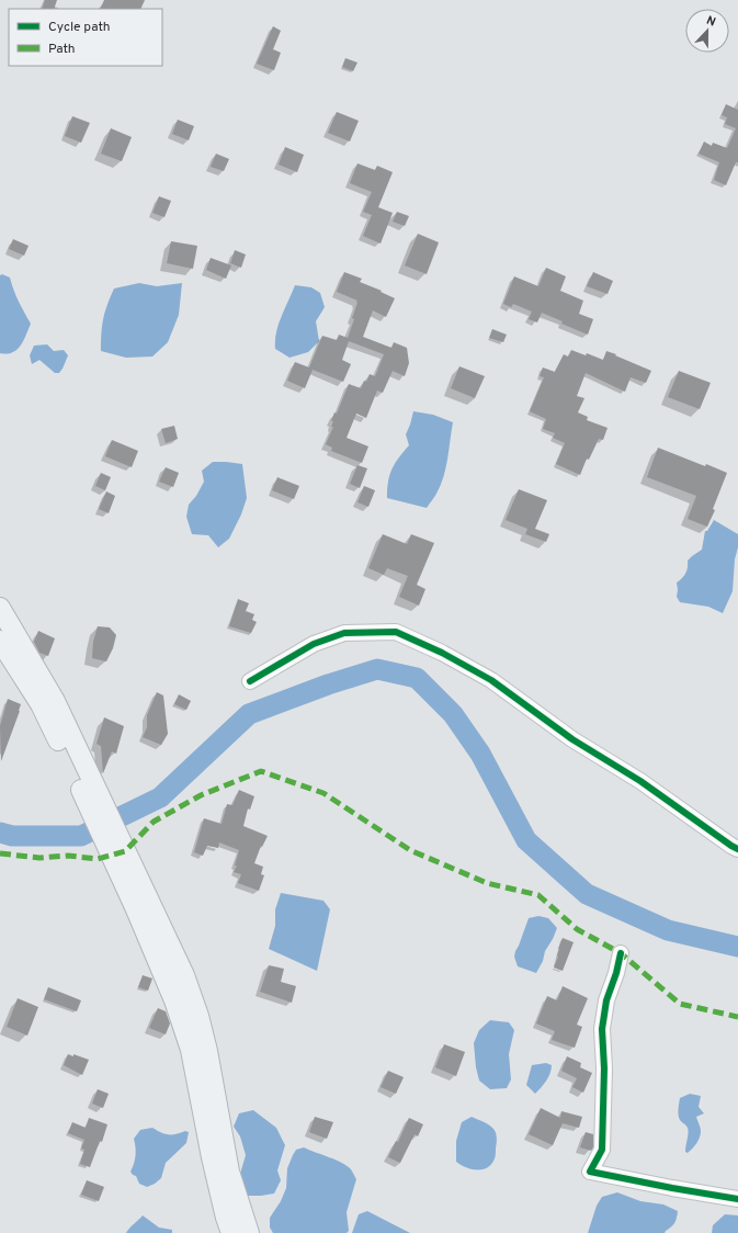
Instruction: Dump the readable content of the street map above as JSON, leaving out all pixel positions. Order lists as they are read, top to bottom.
{
  "legend": ["Cycle path", "Path"],
  "north": "top"
}
